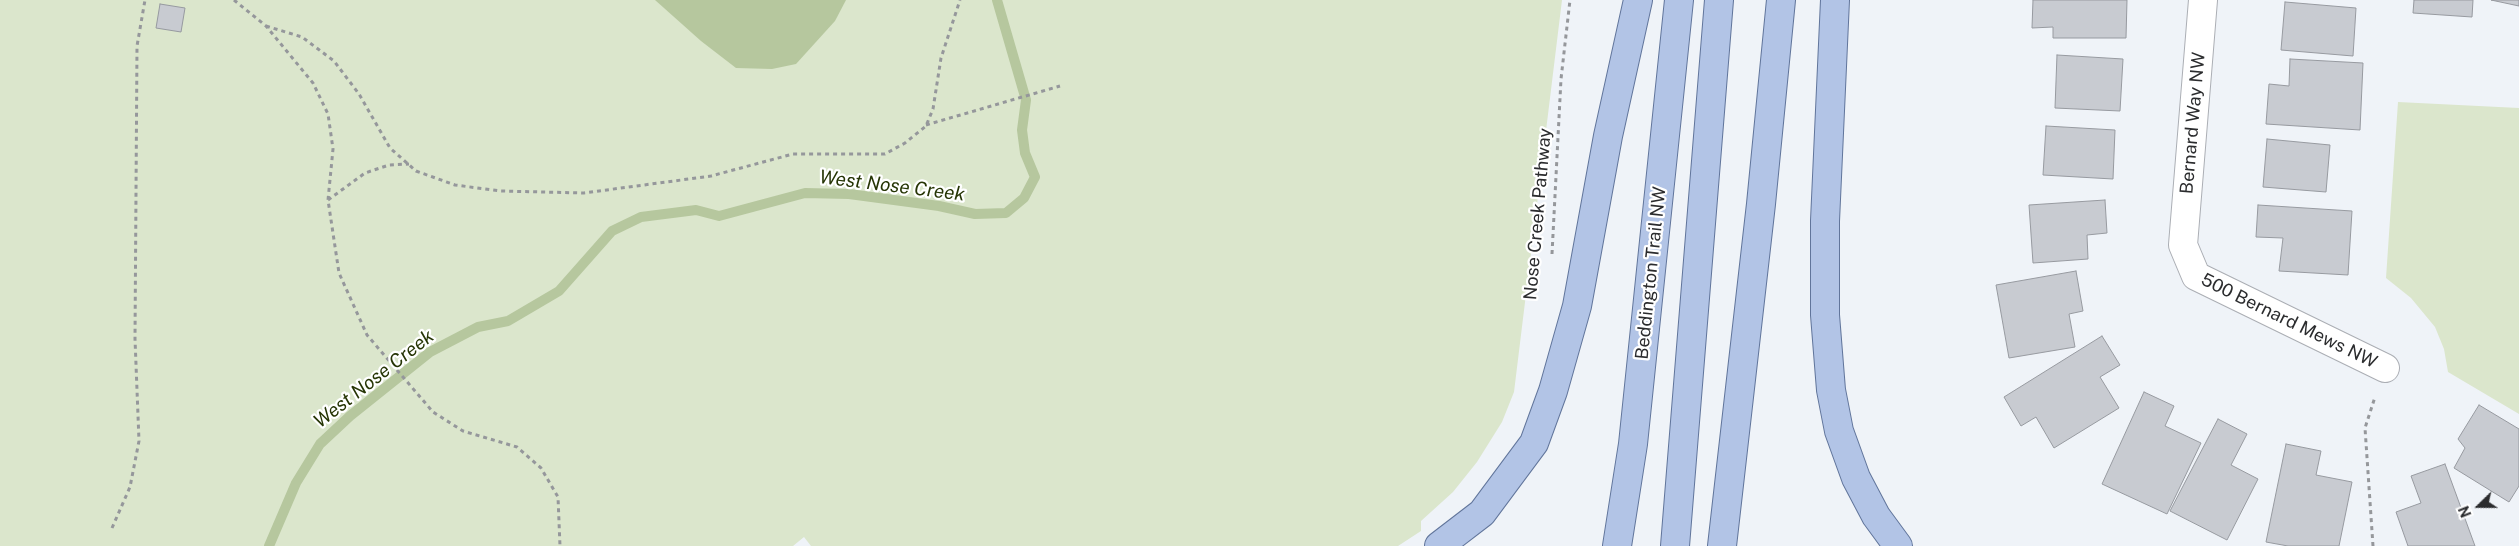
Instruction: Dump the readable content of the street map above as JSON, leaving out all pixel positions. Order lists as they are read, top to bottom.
{
  "streets": {
    "main road": ["Beddington Trail NW"],
    "street": ["Bernard Way NW", "500 Bernard Mews NW"],
    "path": ["Nose Creek Pathway"]
  },
  "crossings": [
    ["Bernard Way NW", "500 Bernard Mews NW"]
  ],
  "water": ["West Nose Creek"],
  "north": "left"
}
